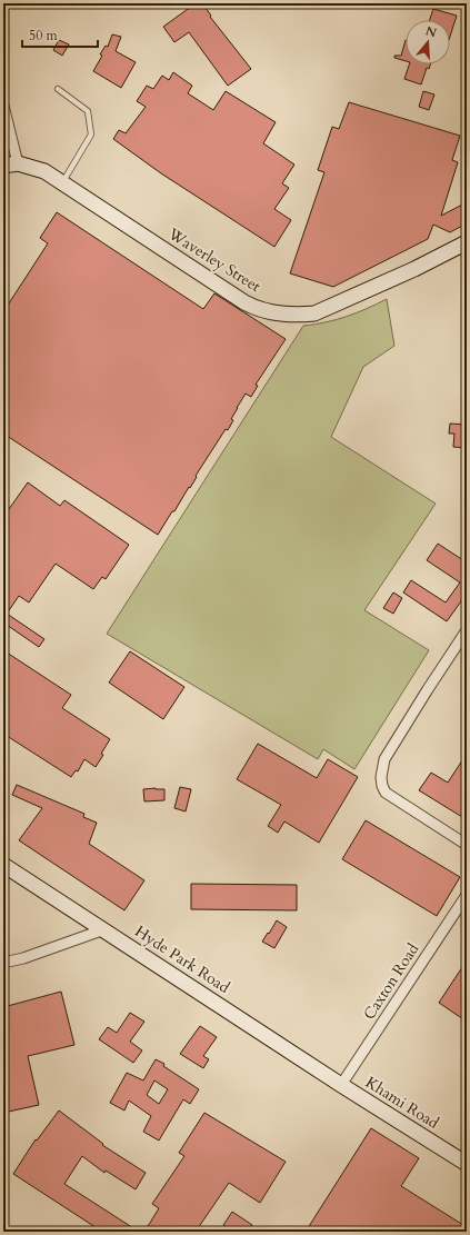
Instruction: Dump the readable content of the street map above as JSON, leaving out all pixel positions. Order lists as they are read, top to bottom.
{
  "streets": {
    "street": [
      "Waverley Street",
      "Hyde Park Road",
      "Caxton Road",
      "Khami Road"
    ]
  },
  "crossings": [
    ["Hyde Park Road", "Caxton Road"],
    ["Hyde Park Road", "Khami Road"],
    ["Caxton Road", "Khami Road"]
  ],
  "scale_bar": "50 m",
  "north": "top"
}
